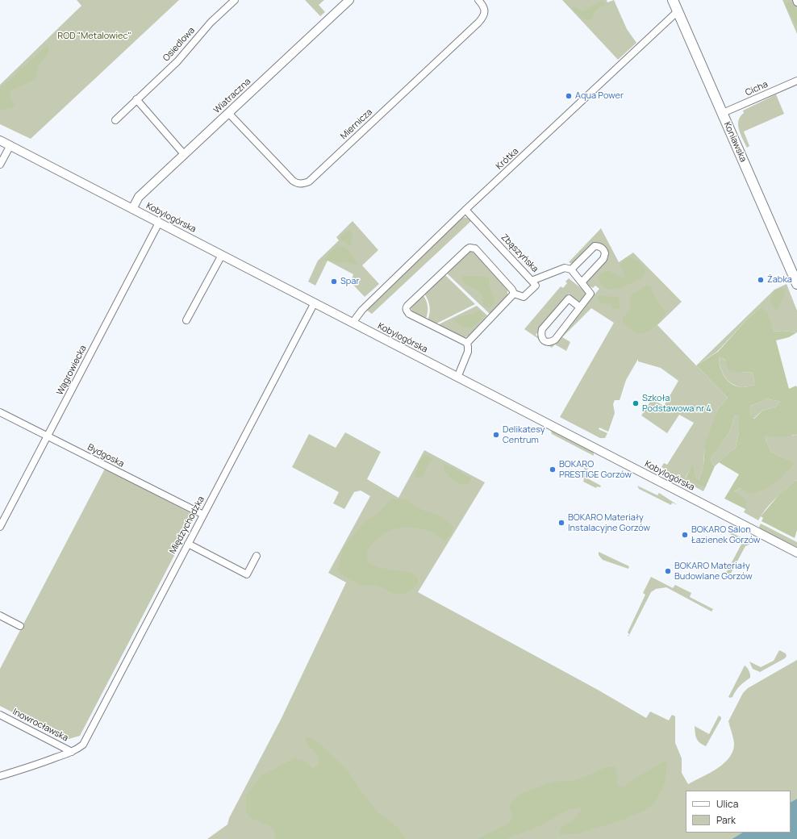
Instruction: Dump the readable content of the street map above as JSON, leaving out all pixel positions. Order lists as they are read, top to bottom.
{
  "streets": {
    "main road": ["Koniawska"],
    "street": [
      "Osiedlowa",
      "Cicha",
      "Wiatraczna",
      "Miernicza",
      "Krótka",
      "Kobylogórska",
      "Zbąszyńska",
      "Wągrowiecka",
      "Bydgoska",
      "Międzychodzka",
      "Inowrocławska"
    ]
  },
  "crossings": [
    ["Cicha", "Koniawska"],
    ["Wiatraczna", "Miernicza"],
    ["Wiatraczna", "Kobylogórska"],
    ["Koniawska", "Krótka"],
    ["Krótka", "Kobylogórska"],
    ["Krótka", "Zbąszyńska"],
    ["Kobylogórska", "Wągrowiecka"],
    ["Kobylogórska", "Międzychodzka"],
    ["Wągrowiecka", "Bydgoska"],
    ["Bydgoska", "Międzychodzka"],
    ["Międzychodzka", "Inowrocławska"]
  ],
  "parks": ["ROD \"Metalowiec\""],
  "places": [
    "Aqua Power",
    "Żabka",
    "Spar",
    "Szkoła Podstawowa nr 4",
    "Delikatesy Centrum",
    "BOKARO PRESTIGE Gorzów",
    "BOKARO Materiały Instalacyjne Gorzów",
    "BOKARO Salon Łazienek Gorzów",
    "BOKARO Materiały Budowlane Gorzów"
  ],
  "legend": ["Ulica", "Park"]
}
